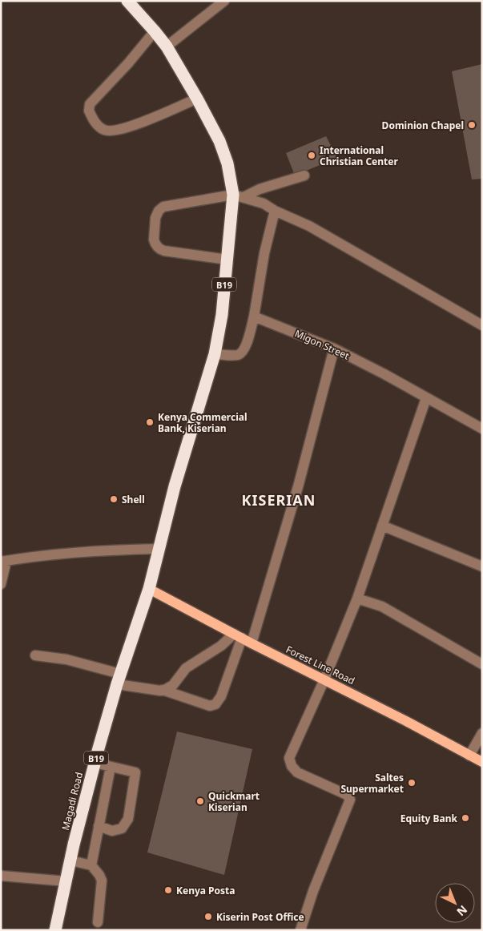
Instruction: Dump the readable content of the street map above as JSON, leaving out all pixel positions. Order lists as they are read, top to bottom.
{
  "streets": {
    "highway": ["B19", "Magadi Road"],
    "main road": ["Forest Line Road"],
    "street": ["Migon Street"]
  },
  "crossings": [
    ["B19", "Forest Line Road"],
    ["B19", "Magadi Road"],
    ["Forest Line Road", "Magadi Road"]
  ],
  "districts": ["KISERIAN"],
  "places": [
    "Dominion Chapel",
    "International Christian Center",
    "Kenya Commercial Bank, Kiserian",
    "Shell",
    "Saltes Supermarket",
    "Quickmart Kiserian",
    "Equity Bank",
    "Kenya Posta",
    "Kiserin Post Office"
  ],
  "north": "bottom right"
}
